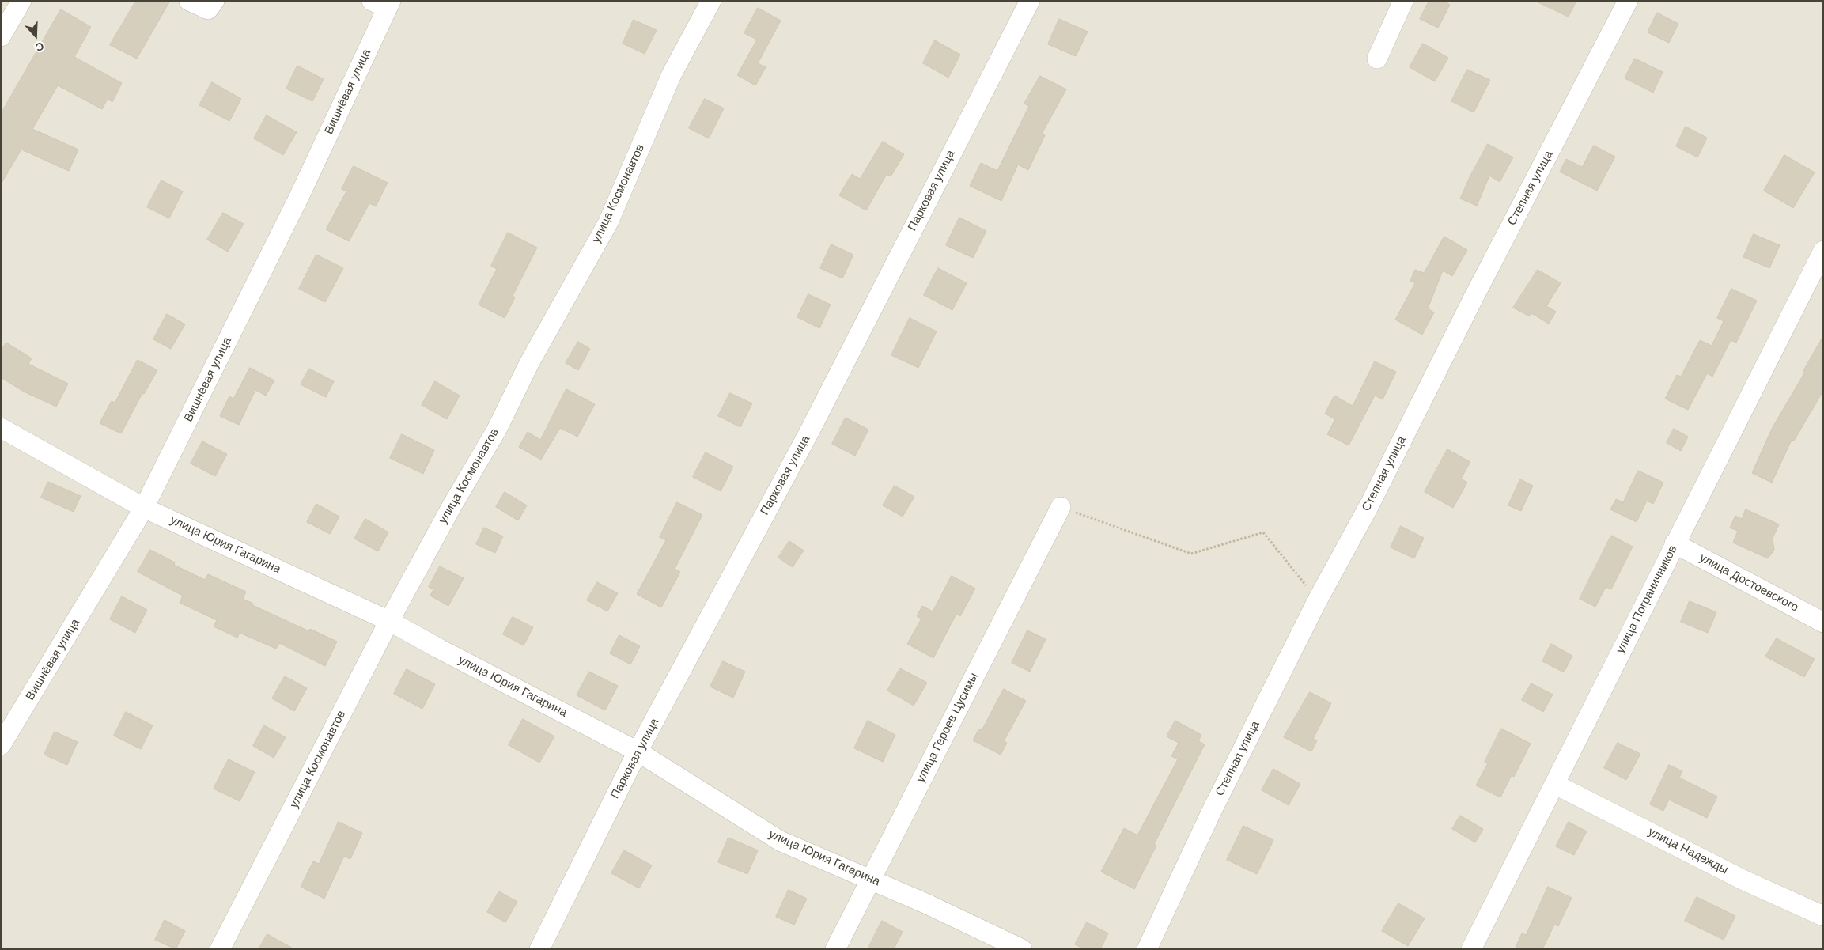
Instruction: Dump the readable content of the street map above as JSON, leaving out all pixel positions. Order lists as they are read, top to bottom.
{
  "streets": {
    "street": [
      "Вишнёвая улица",
      "Степная улица",
      "Парковая улица",
      "улица Космонавтов",
      "улица Юрия Гагарина",
      "улица Достоевского",
      "улица Пограничников",
      "улица Героев Цусимы",
      "улица Надежды"
    ]
  },
  "crossings": [
    ["Вишнёвая улица", "улица Юрия Гагарина"],
    ["Парковая улица", "улица Юрия Гагарина"],
    ["улица Космонавтов", "улица Юрия Гагарина"],
    ["улица Юрия Гагарина", "улица Героев Цусимы"],
    ["улица Достоевского", "улица Пограничников"],
    ["улица Пограничников", "улица Надежды"]
  ],
  "north": "bottom"
}
